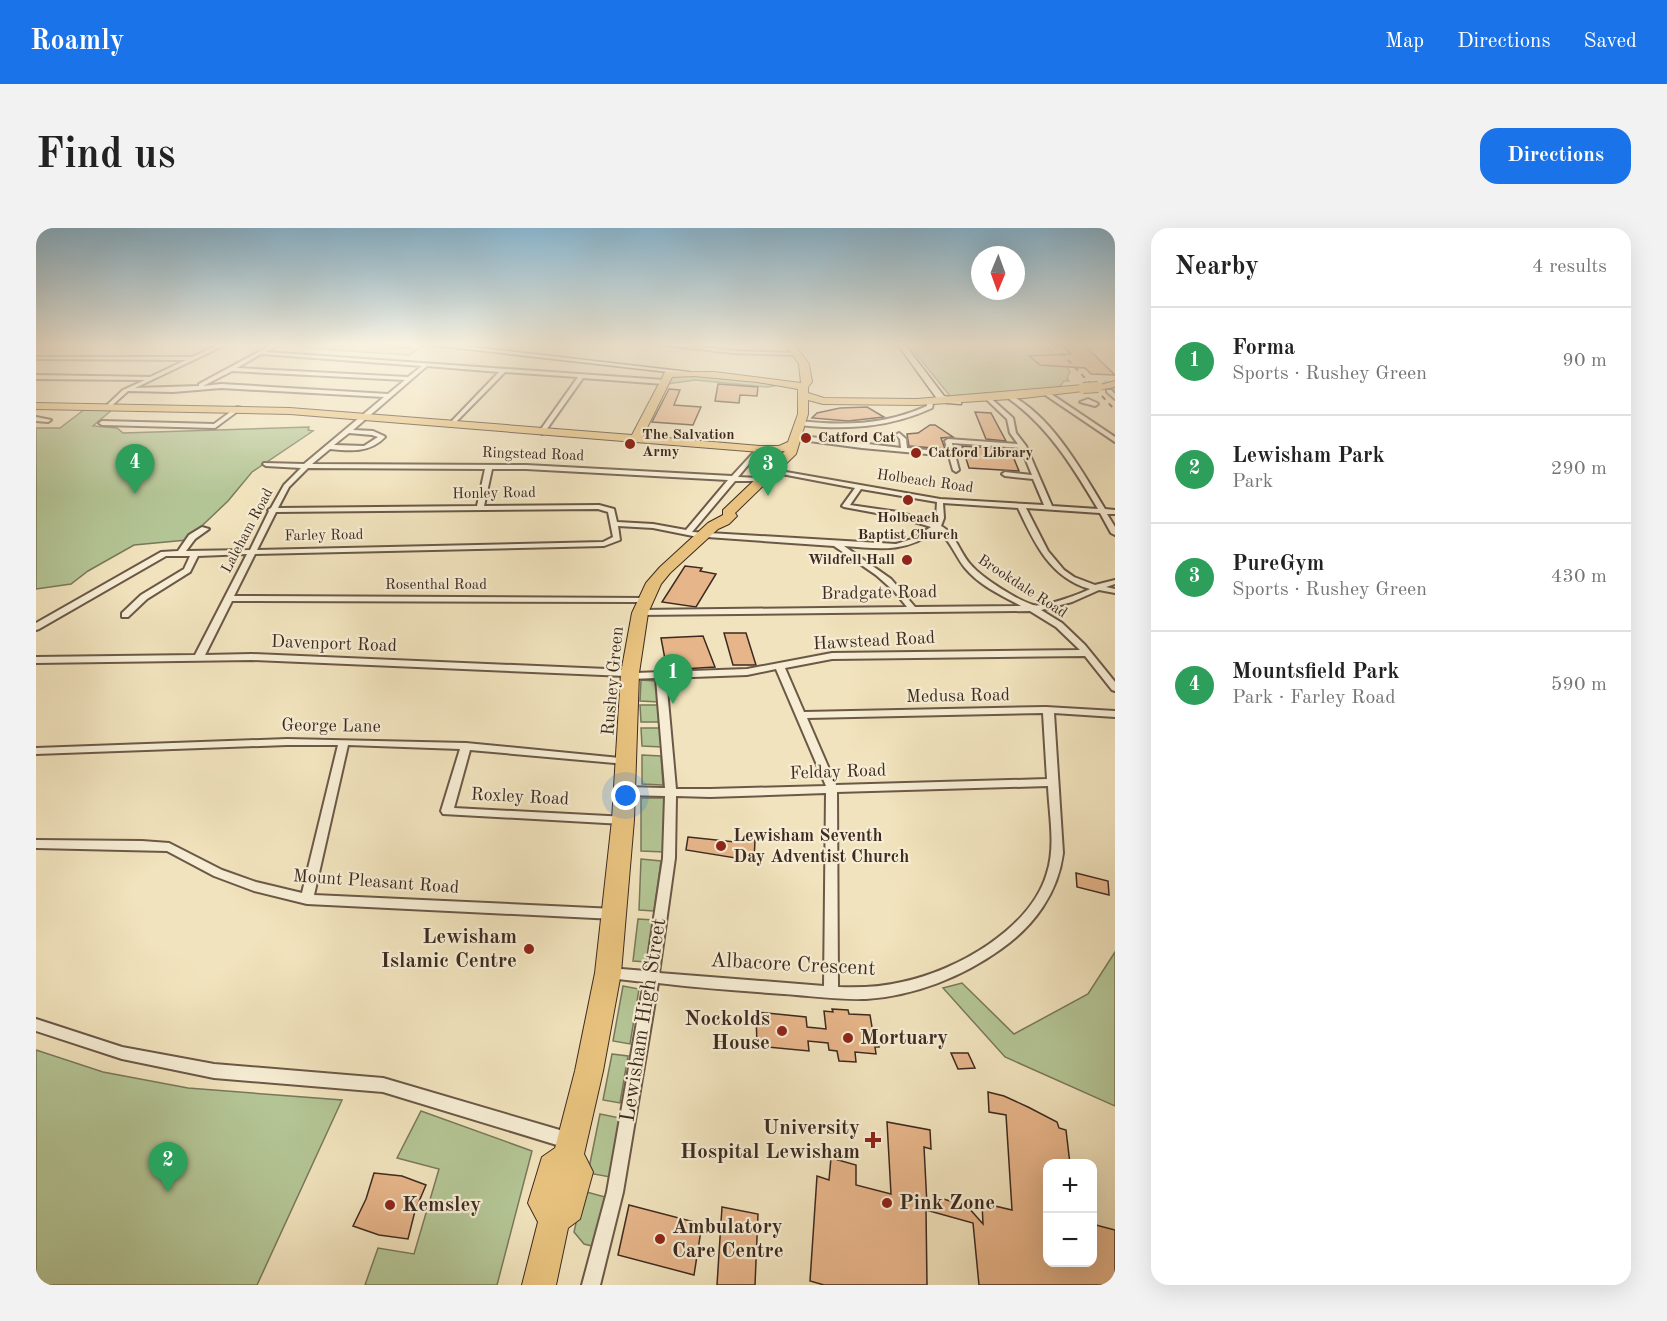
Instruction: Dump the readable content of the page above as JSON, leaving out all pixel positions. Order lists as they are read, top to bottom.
{
  "streets": {
    "highway": ["Rushey Green"],
    "street": [
      "Ringstead Road",
      "Holbeach Road",
      "Honley Road",
      "Laleham Road",
      "Farley Road",
      "Rosenthal Road",
      "Brookdale Road",
      "Bradgate Road",
      "Hawstead Road",
      "Davenport Road",
      "Medusa Road",
      "George Lane",
      "Felday Road",
      "Roxley Road",
      "Mount Pleasant Road",
      "Albacore Crescent",
      "Lewisham High Street"
    ]
  },
  "crossings": [
    ["Ringstead Road", "Holbeach Road"],
    ["Ringstead Road", "Laleham Road"],
    ["Ringstead Road", "Rushey Green"],
    ["Holbeach Road", "Rushey Green"],
    ["Honley Road", "Laleham Road"],
    ["Honley Road", "Farley Road"],
    ["Laleham Road", "Farley Road"],
    ["Laleham Road", "Rosenthal Road"],
    ["Laleham Road", "Davenport Road"],
    ["Rosenthal Road", "Bradgate Road"],
    ["Rosenthal Road", "Rushey Green"],
    ["Brookdale Road", "Bradgate Road"],
    ["Brookdale Road", "Hawstead Road"],
    ["Bradgate Road", "Rushey Green"],
    ["Hawstead Road", "Davenport Road"],
    ["Hawstead Road", "Rushey Green"],
    ["Hawstead Road", "Lewisham High Street"],
    ["Davenport Road", "Rushey Green"],
    ["Rushey Green", "George Lane"],
    ["Medusa Road", "Albacore Crescent"],
    ["George Lane", "Roxley Road"],
    ["Felday Road", "Albacore Crescent"],
    ["Felday Road", "Lewisham High Street"],
    ["Albacore Crescent", "Lewisham High Street"]
  ],
  "places": {
    "other": [
      "Catford Cat",
      "The Salvation Army",
      "Catford Library",
      "Holbeach Baptist Church",
      "Wildfell Hall",
      "Lewisham Seventh Day Adventist Church",
      "Lewisham Islamic Centre",
      "Nockolds House",
      "Mortuary",
      "Pink Zone",
      "Kemsley",
      "Ambulatory Care Centre"
    ],
    "health": ["University Hospital Lewisham"]
  },
  "north": "bottom",
  "page": {
    "header": "Roamly",
    "nav": ["Map", "Directions", "Saved"],
    "buttons": "Directions",
    "title": "Find us",
    "heading": ["Nearby", "4 results"],
    "list": [
      {
        "mark": "1",
        "name": "Forma",
        "note": "Sports · Rushey Green",
        "value": "90 m"
      },
      {
        "mark": "2",
        "name": "Lewisham Park",
        "note": "Park",
        "value": "290 m"
      },
      {
        "mark": "3",
        "name": "PureGym",
        "note": "Sports · Rushey Green",
        "value": "430 m"
      },
      {
        "mark": "4",
        "name": "Mountsfield Park",
        "note": "Park · Farley Road",
        "value": "590 m"
      }
    ],
    "pins": [
      "4",
      "3",
      "1",
      "2"
    ],
    "map_buttons": ["+", "−"]
  }
}
